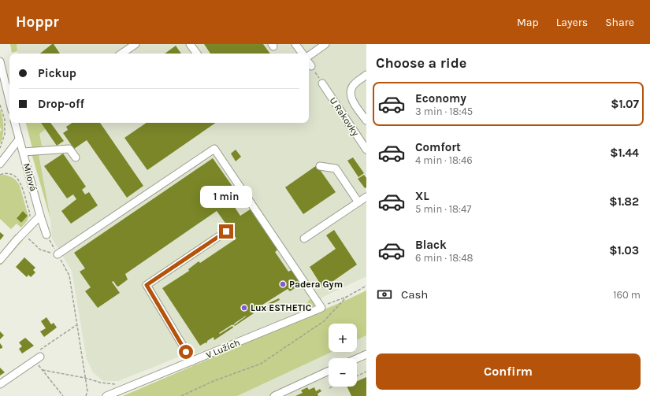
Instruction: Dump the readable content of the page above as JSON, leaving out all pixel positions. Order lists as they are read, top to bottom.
{
  "streets": {
    "street": ["U Rakovky", "Mílová", "V Lužích"]
  },
  "places": ["Padera Gym", "Lux ESTHETIC"],
  "page": {
    "header": "Hoppr",
    "nav": ["Map", "Layers", "Share"],
    "heading": "Choose a ride",
    "banner": ["Pickup", "Drop-off"],
    "list": [
      {
        "name": "Economy",
        "note": "3 min · 18:45",
        "value": "$1.07"
      },
      {
        "name": "Comfort",
        "note": "4 min · 18:46",
        "value": "$1.44"
      },
      {
        "name": "XL",
        "note": "5 min · 18:47",
        "value": "$1.82"
      },
      {
        "name": "Black",
        "note": "6 min · 18:48",
        "value": "$1.03"
      }
    ],
    "bubble": "1 min",
    "pay": ["Cash", "160 m"],
    "map_buttons": ["+", "−"],
    "buttons": "Confirm"
  }
}
